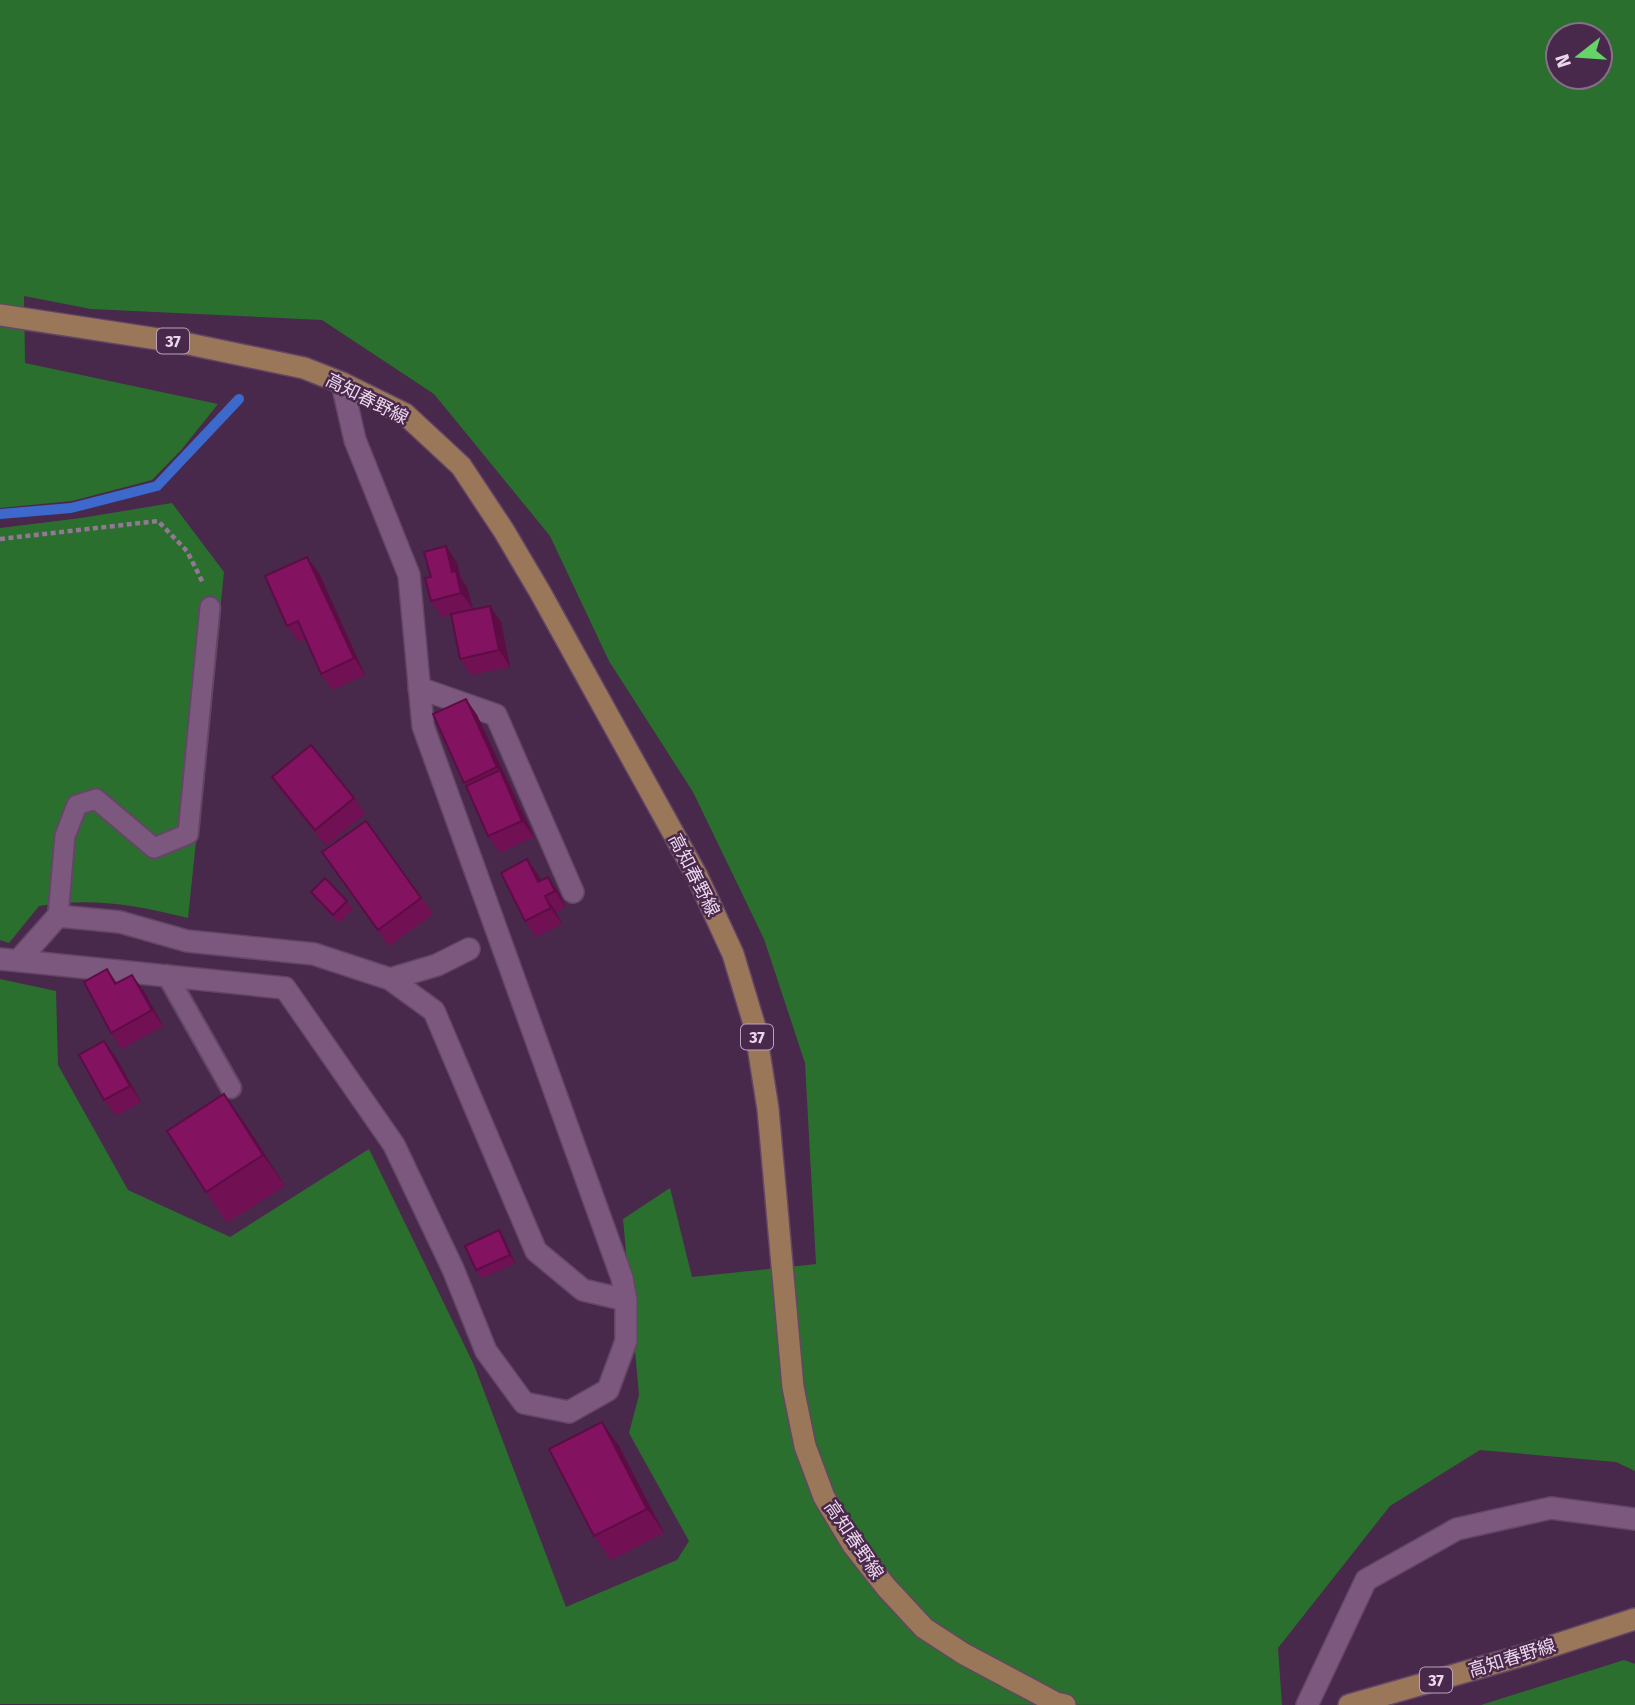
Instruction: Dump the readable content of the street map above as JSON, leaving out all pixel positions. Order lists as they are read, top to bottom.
{
  "streets": {
    "main road": ["37", "高知春野線"]
  },
  "north": "left"
}
